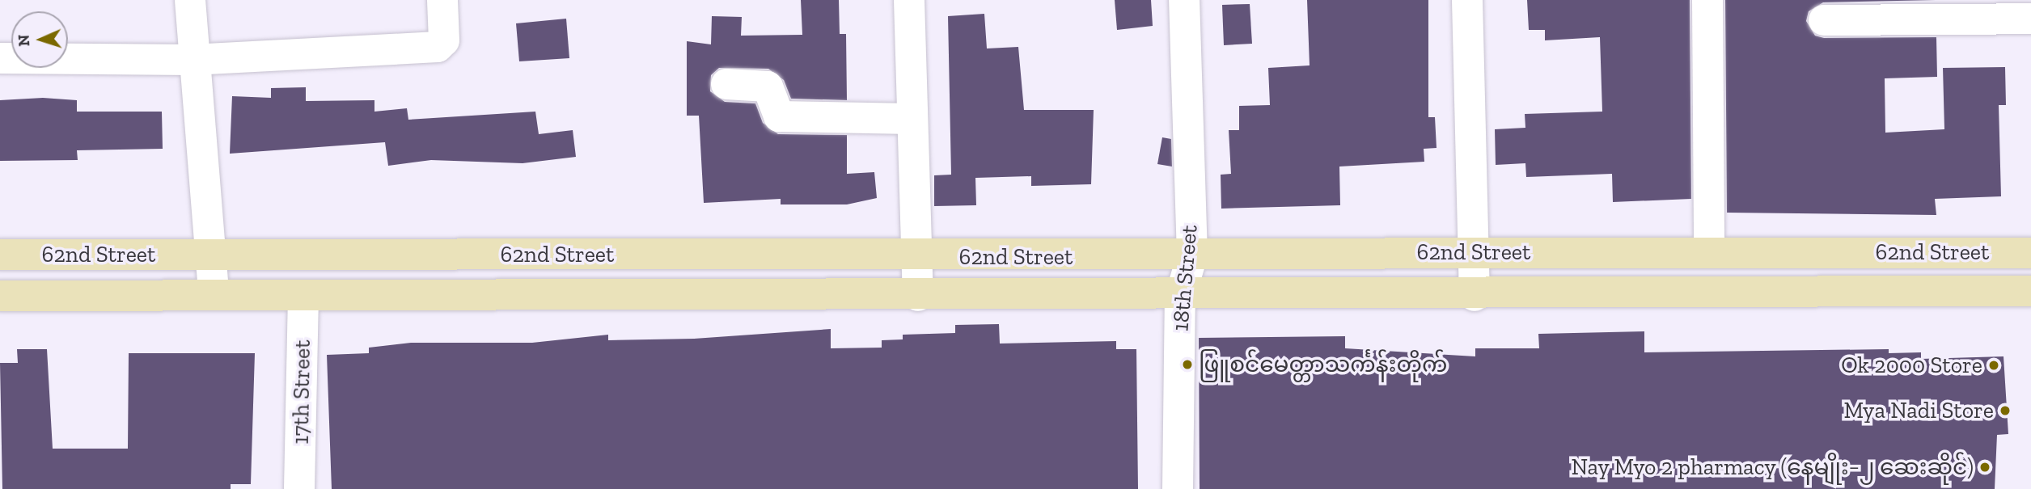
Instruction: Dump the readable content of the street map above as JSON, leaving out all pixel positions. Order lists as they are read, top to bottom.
{
  "streets": {
    "main road": ["62nd Street"],
    "street": ["18th Street", "17th Street"]
  },
  "crossings": [
    ["62nd Street", "18th Street"],
    ["62nd Street", "17th Street"]
  ],
  "places": [
    "ဖြူစင်မေတ္တာသင်္ကန်းတိုက်",
    "Ok 2000 Store",
    "Mya Nadi Store",
    "Nay Myo 2 pharmacy (နေမျိုး−၂ ဆေးဆိုင်)"
  ],
  "north": "left"
}
